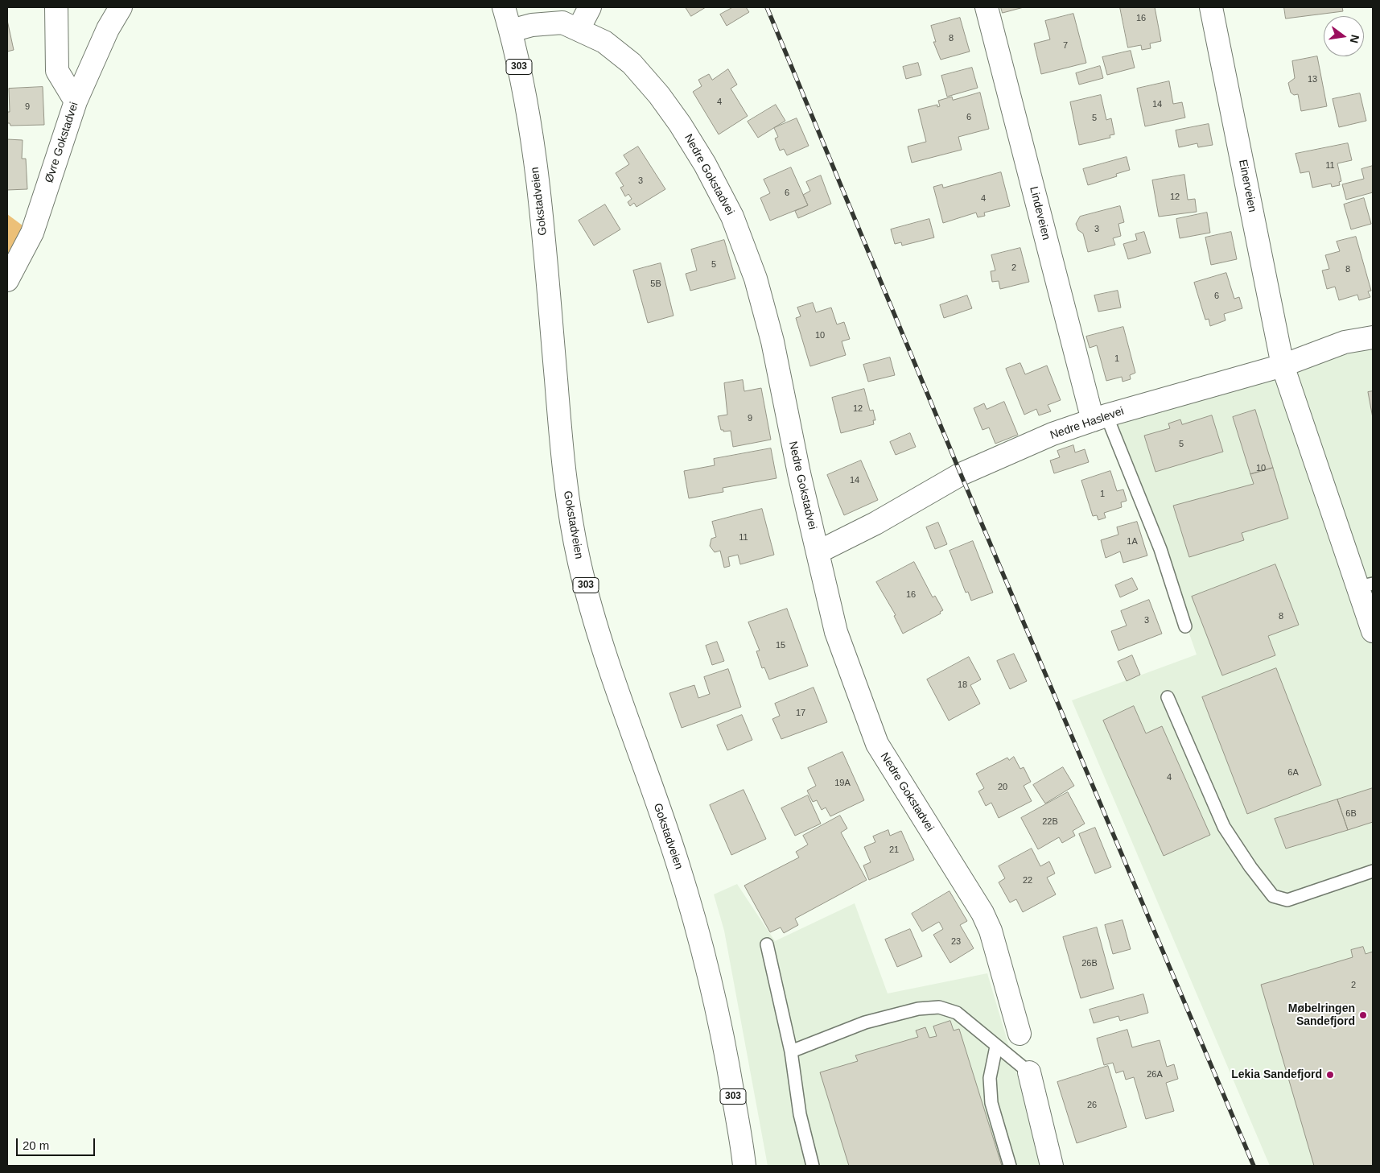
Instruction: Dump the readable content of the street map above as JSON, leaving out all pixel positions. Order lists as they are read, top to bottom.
{
  "streets": {
    "street": [
      "303",
      "Øvre Gokstadvei",
      "Nedre Gokstadvei",
      "Einerveien",
      "Gokstadveien",
      "Lindeveien",
      "Nedre Haslevei"
    ]
  },
  "crossings": [
    ["Nedre Gokstadvei", "Gokstadveien"],
    ["Nedre Gokstadvei", "Nedre Haslevei"],
    ["Einerveien", "Nedre Haslevei"],
    ["Lindeveien", "Nedre Haslevei"]
  ],
  "places": ["Møbelringen Sandefjord", "Lekia Sandefjord"],
  "house_numbers": [
    "16",
    "8",
    "7",
    "13",
    "4",
    "14",
    "9",
    "6",
    "5",
    "11",
    "3",
    "6",
    "12",
    "4",
    "3",
    "5",
    "2",
    "8",
    "5B",
    "6",
    "10",
    "1",
    "12",
    "9",
    "5",
    "10",
    "14",
    "1",
    "11",
    "1A",
    "16",
    "8",
    "3",
    "15",
    "18",
    "17",
    "6A",
    "4",
    "19A",
    "20",
    "6B",
    "22B",
    "21",
    "22",
    "23",
    "26B",
    "2",
    "26A",
    "26"
  ],
  "scale_bar": "20 m",
  "north": "right"
}
